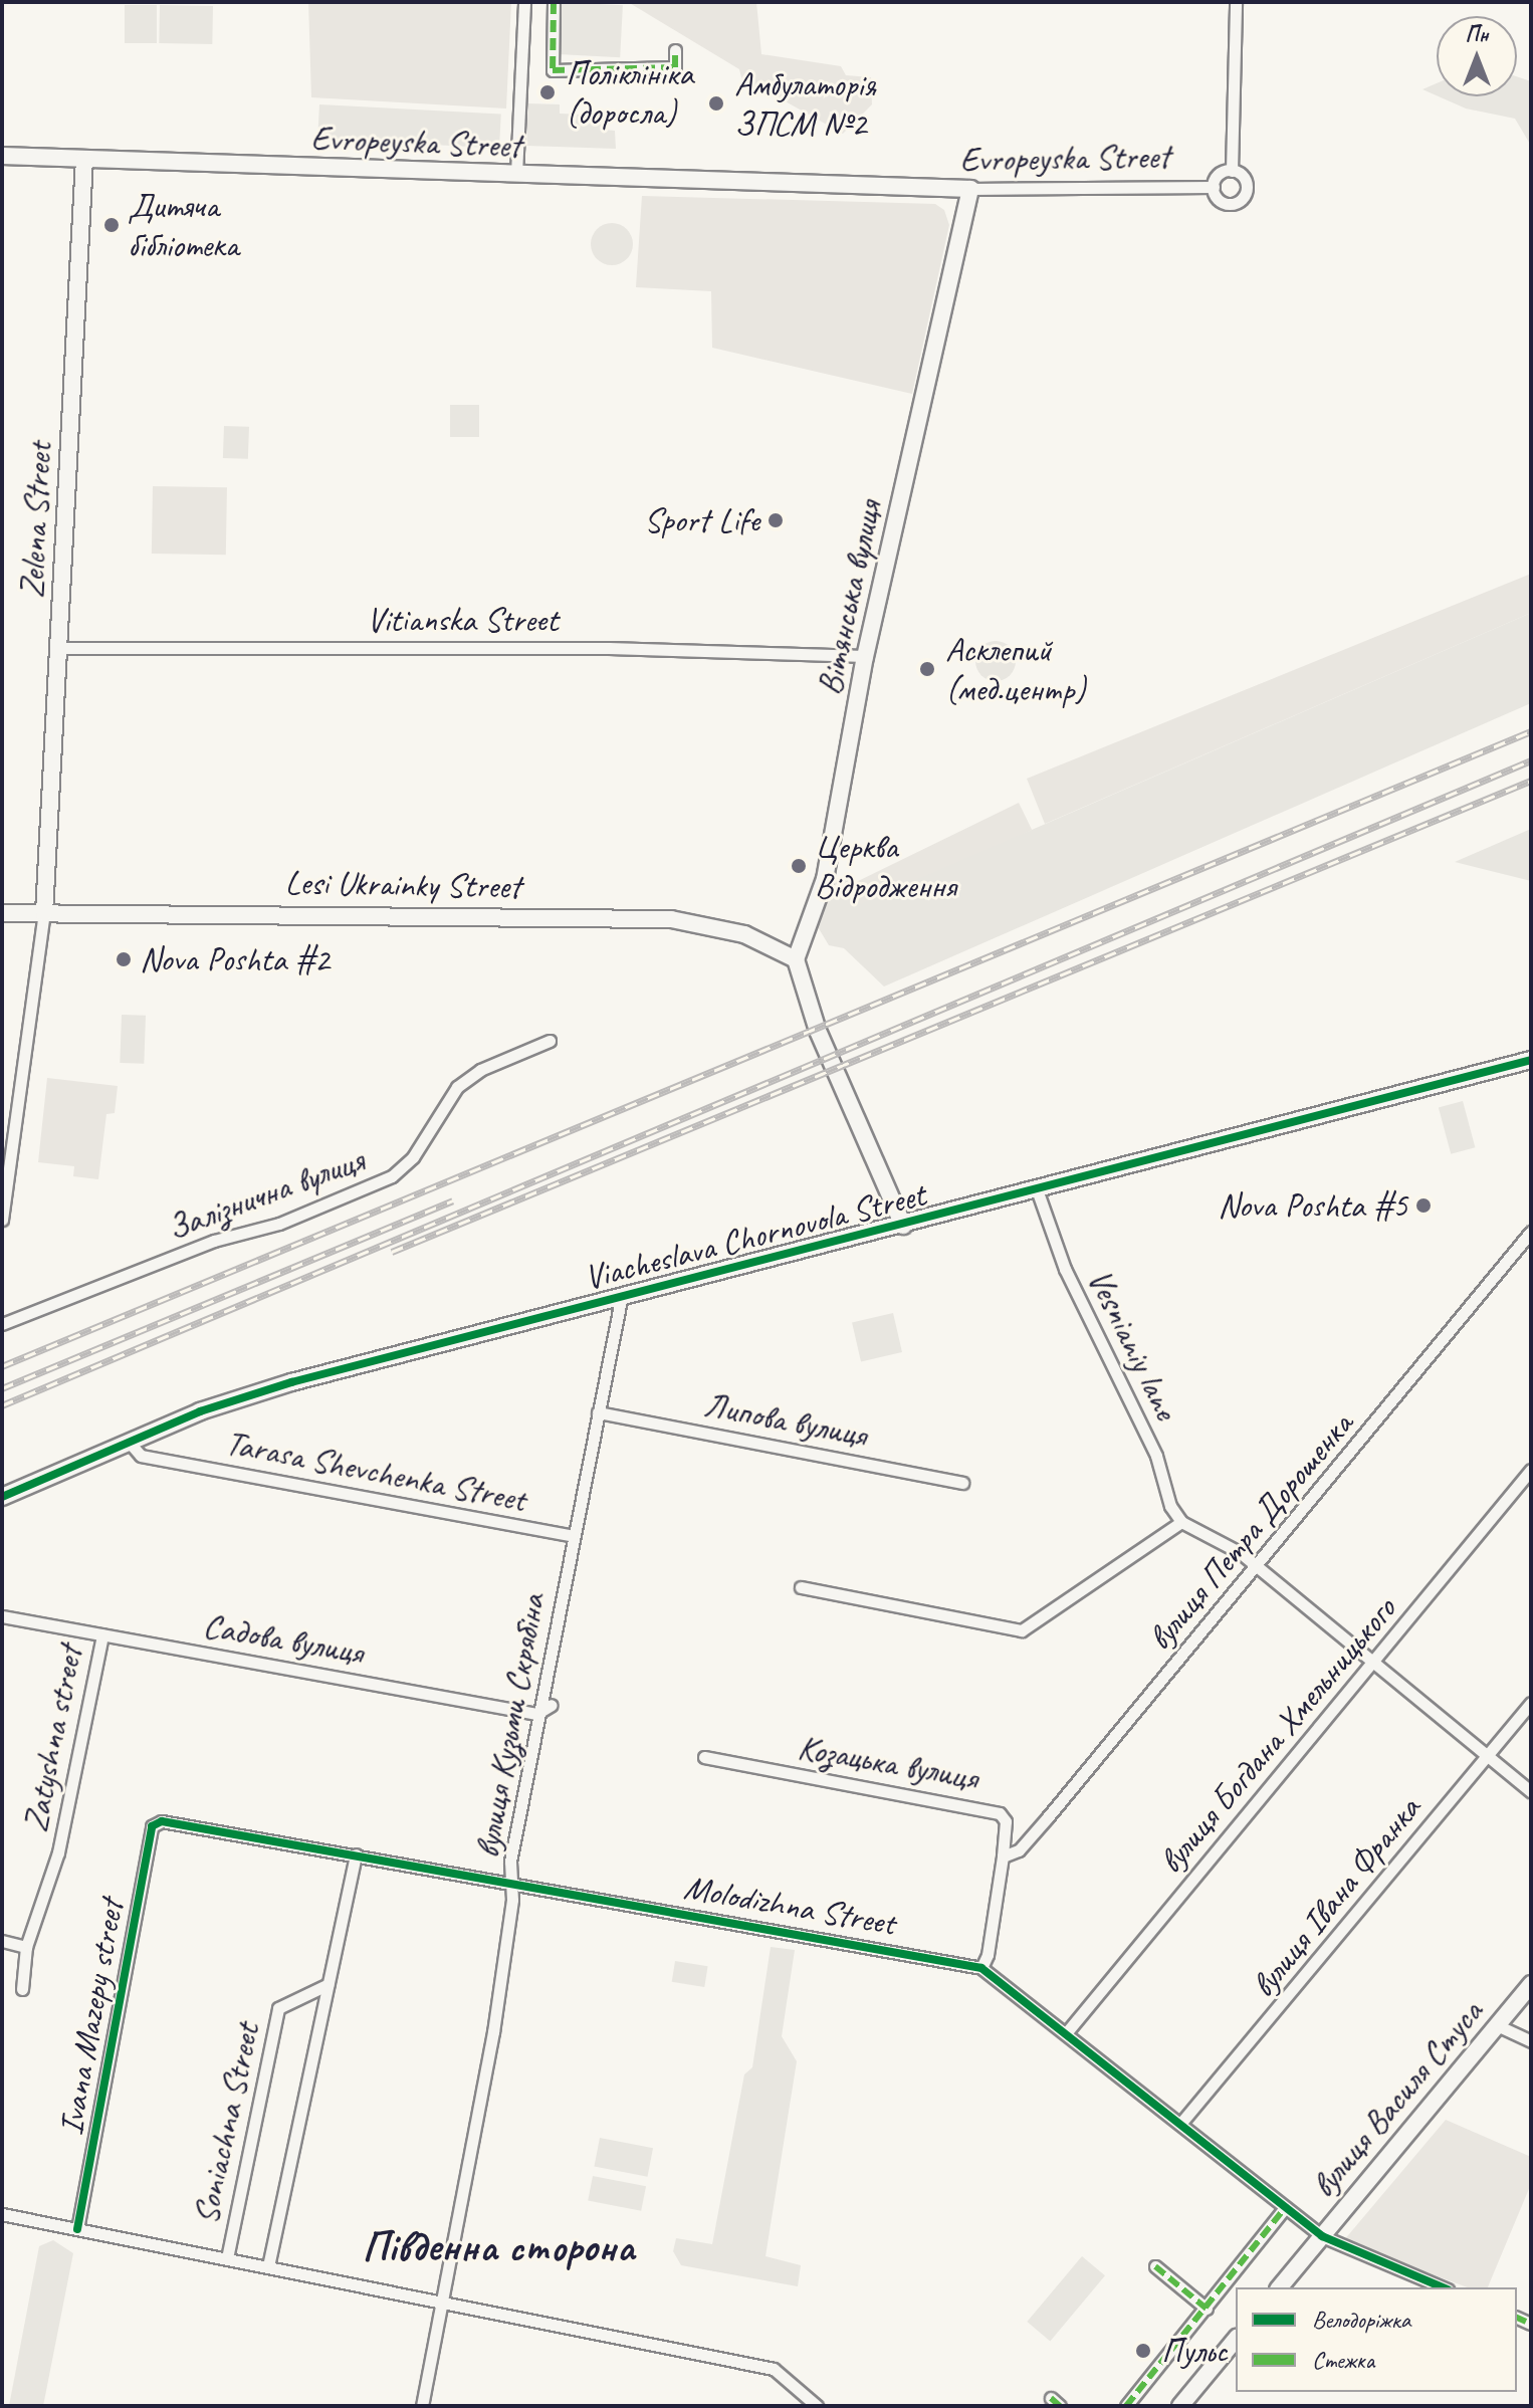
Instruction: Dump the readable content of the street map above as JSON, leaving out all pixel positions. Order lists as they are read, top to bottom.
{
  "streets": {
    "street": [
      "Evropeyska Street",
      "Zelena Street",
      "Вітянська вулиця",
      "Vitianska Street",
      "Lesi Ukrainky Street",
      "Залізнична вулиця",
      "Viacheslava Chornovola Street",
      "Vesnianiy lane",
      "Липова вулиця",
      "Tarasa Shevchenka Street",
      "вулиця Петра Дорошенка",
      "Садова вулиця",
      "вулиця Кузьми Скрябіна",
      "вулиця Богдана Хмельницького",
      "Zatyshna street",
      "Козацька вулиця",
      "вулиця Івана Франка",
      "Molodizhna Street",
      "Ivana Mazepy street",
      "вулиця Василя Стуса",
      "Soniachna Street"
    ]
  },
  "crossings": [
    ["Evropeyska Street", "Zelena Street"],
    ["Evropeyska Street", "Вітянська вулиця"],
    ["Zelena Street", "Vitianska Street"],
    ["Zelena Street", "Lesi Ukrainky Street"],
    ["Вітянська вулиця", "Vitianska Street"],
    ["Вітянська вулиця", "Lesi Ukrainky Street"],
    ["Viacheslava Chornovola Street", "Vesnianiy lane"],
    ["Viacheslava Chornovola Street", "Tarasa Shevchenka Street"],
    ["Viacheslava Chornovola Street", "вулиця Кузьми Скрябіна"],
    ["Липова вулиця", "вулиця Кузьми Скрябіна"],
    ["Tarasa Shevchenka Street", "вулиця Кузьми Скрябіна"],
    ["вулиця Петра Дорошенка", "Козацька вулиця"],
    ["Садова вулиця", "вулиця Кузьми Скрябіна"],
    ["Садова вулиця", "Zatyshna street"],
    ["вулиця Кузьми Скрябіна", "Molodizhna Street"],
    ["вулиця Богдана Хмельницького", "Molodizhna Street"],
    ["Козацька вулиця", "Molodizhna Street"],
    ["вулиця Івана Франка", "Molodizhna Street"],
    ["Molodizhna Street", "Ivana Mazepy street"],
    ["Molodizhna Street", "вулиця Василя Стуса"],
    ["Molodizhna Street", "Soniachna Street"]
  ],
  "districts": ["Південна сторона"],
  "places": [
    "Поліклініка (доросла)",
    "Амбулаторія ЗПСМ №2",
    "Дитяча бібліотека",
    "Sport Life",
    "Асклепий (мед.центр)",
    "Церква Відродження",
    "Nova Poshta #2",
    "Nova Poshta #5",
    "Пульс"
  ],
  "legend": ["Велодоріжка", "Стежка"],
  "north": "top"
}
